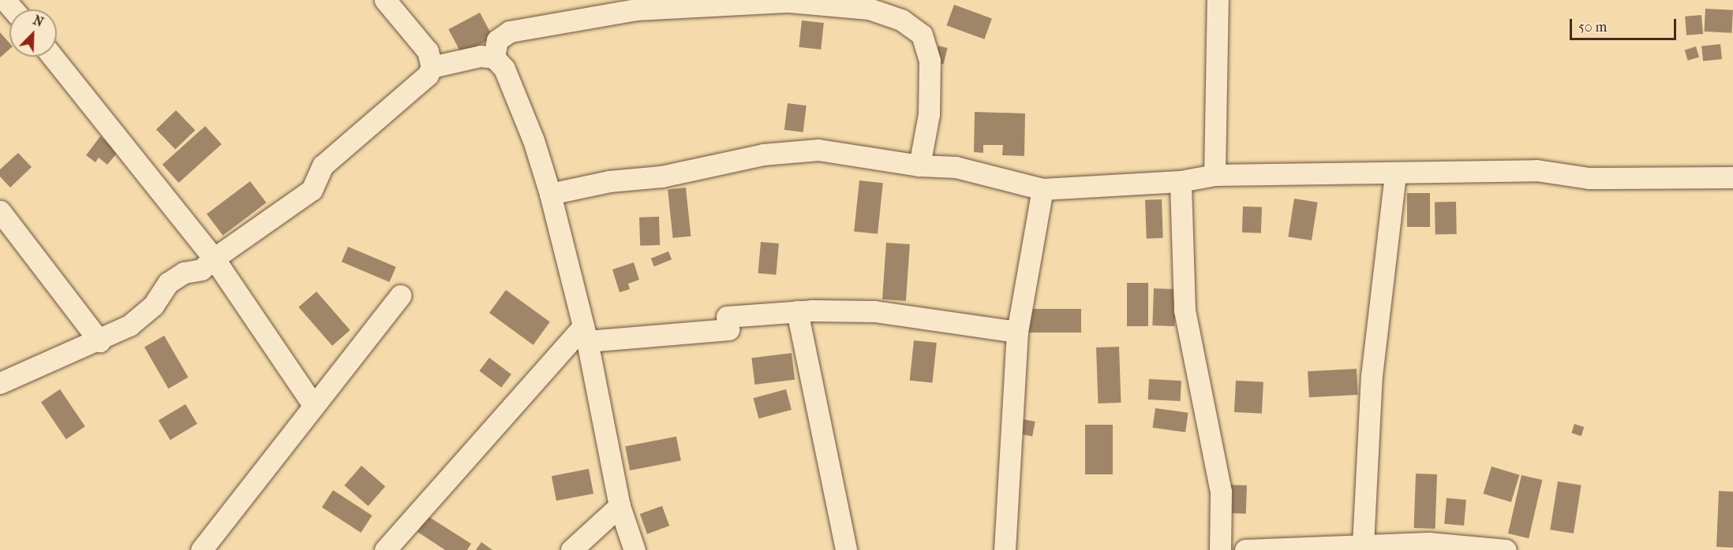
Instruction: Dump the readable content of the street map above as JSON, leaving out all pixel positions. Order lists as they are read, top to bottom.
{
  "scale_bar": "50 m",
  "north": "top right"
}
